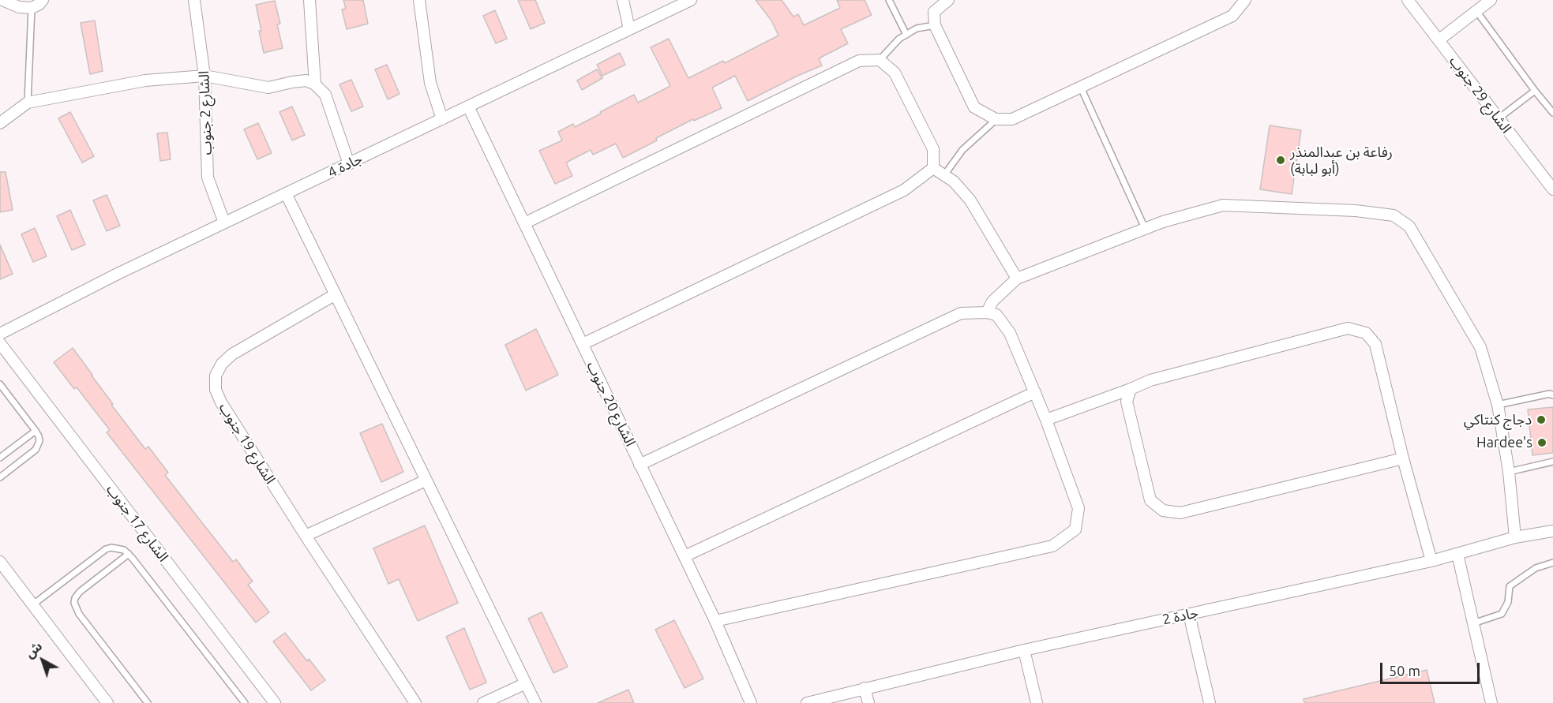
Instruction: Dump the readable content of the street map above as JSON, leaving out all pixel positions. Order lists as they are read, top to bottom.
{
  "streets": {
    "street": [
      "الشارع 29 جنوب",
      "الشارع 2 جنوب",
      "جادة 4",
      "الشارع 20 جنوب",
      "الشارع 19 جنوب",
      "الشارع 17 جنوب",
      "جادة 2"
    ]
  },
  "crossings": [
    ["الشارع 2 جنوب", "جادة 4"],
    ["جادة 4", "الشارع 20 جنوب"]
  ],
  "places": ["رفاعة بن عبدالمنذر (أبو لبابة)", "دجاج كنتاكي", "Hardee's"],
  "scale_bar": "50 m",
  "north": "top left"
}
